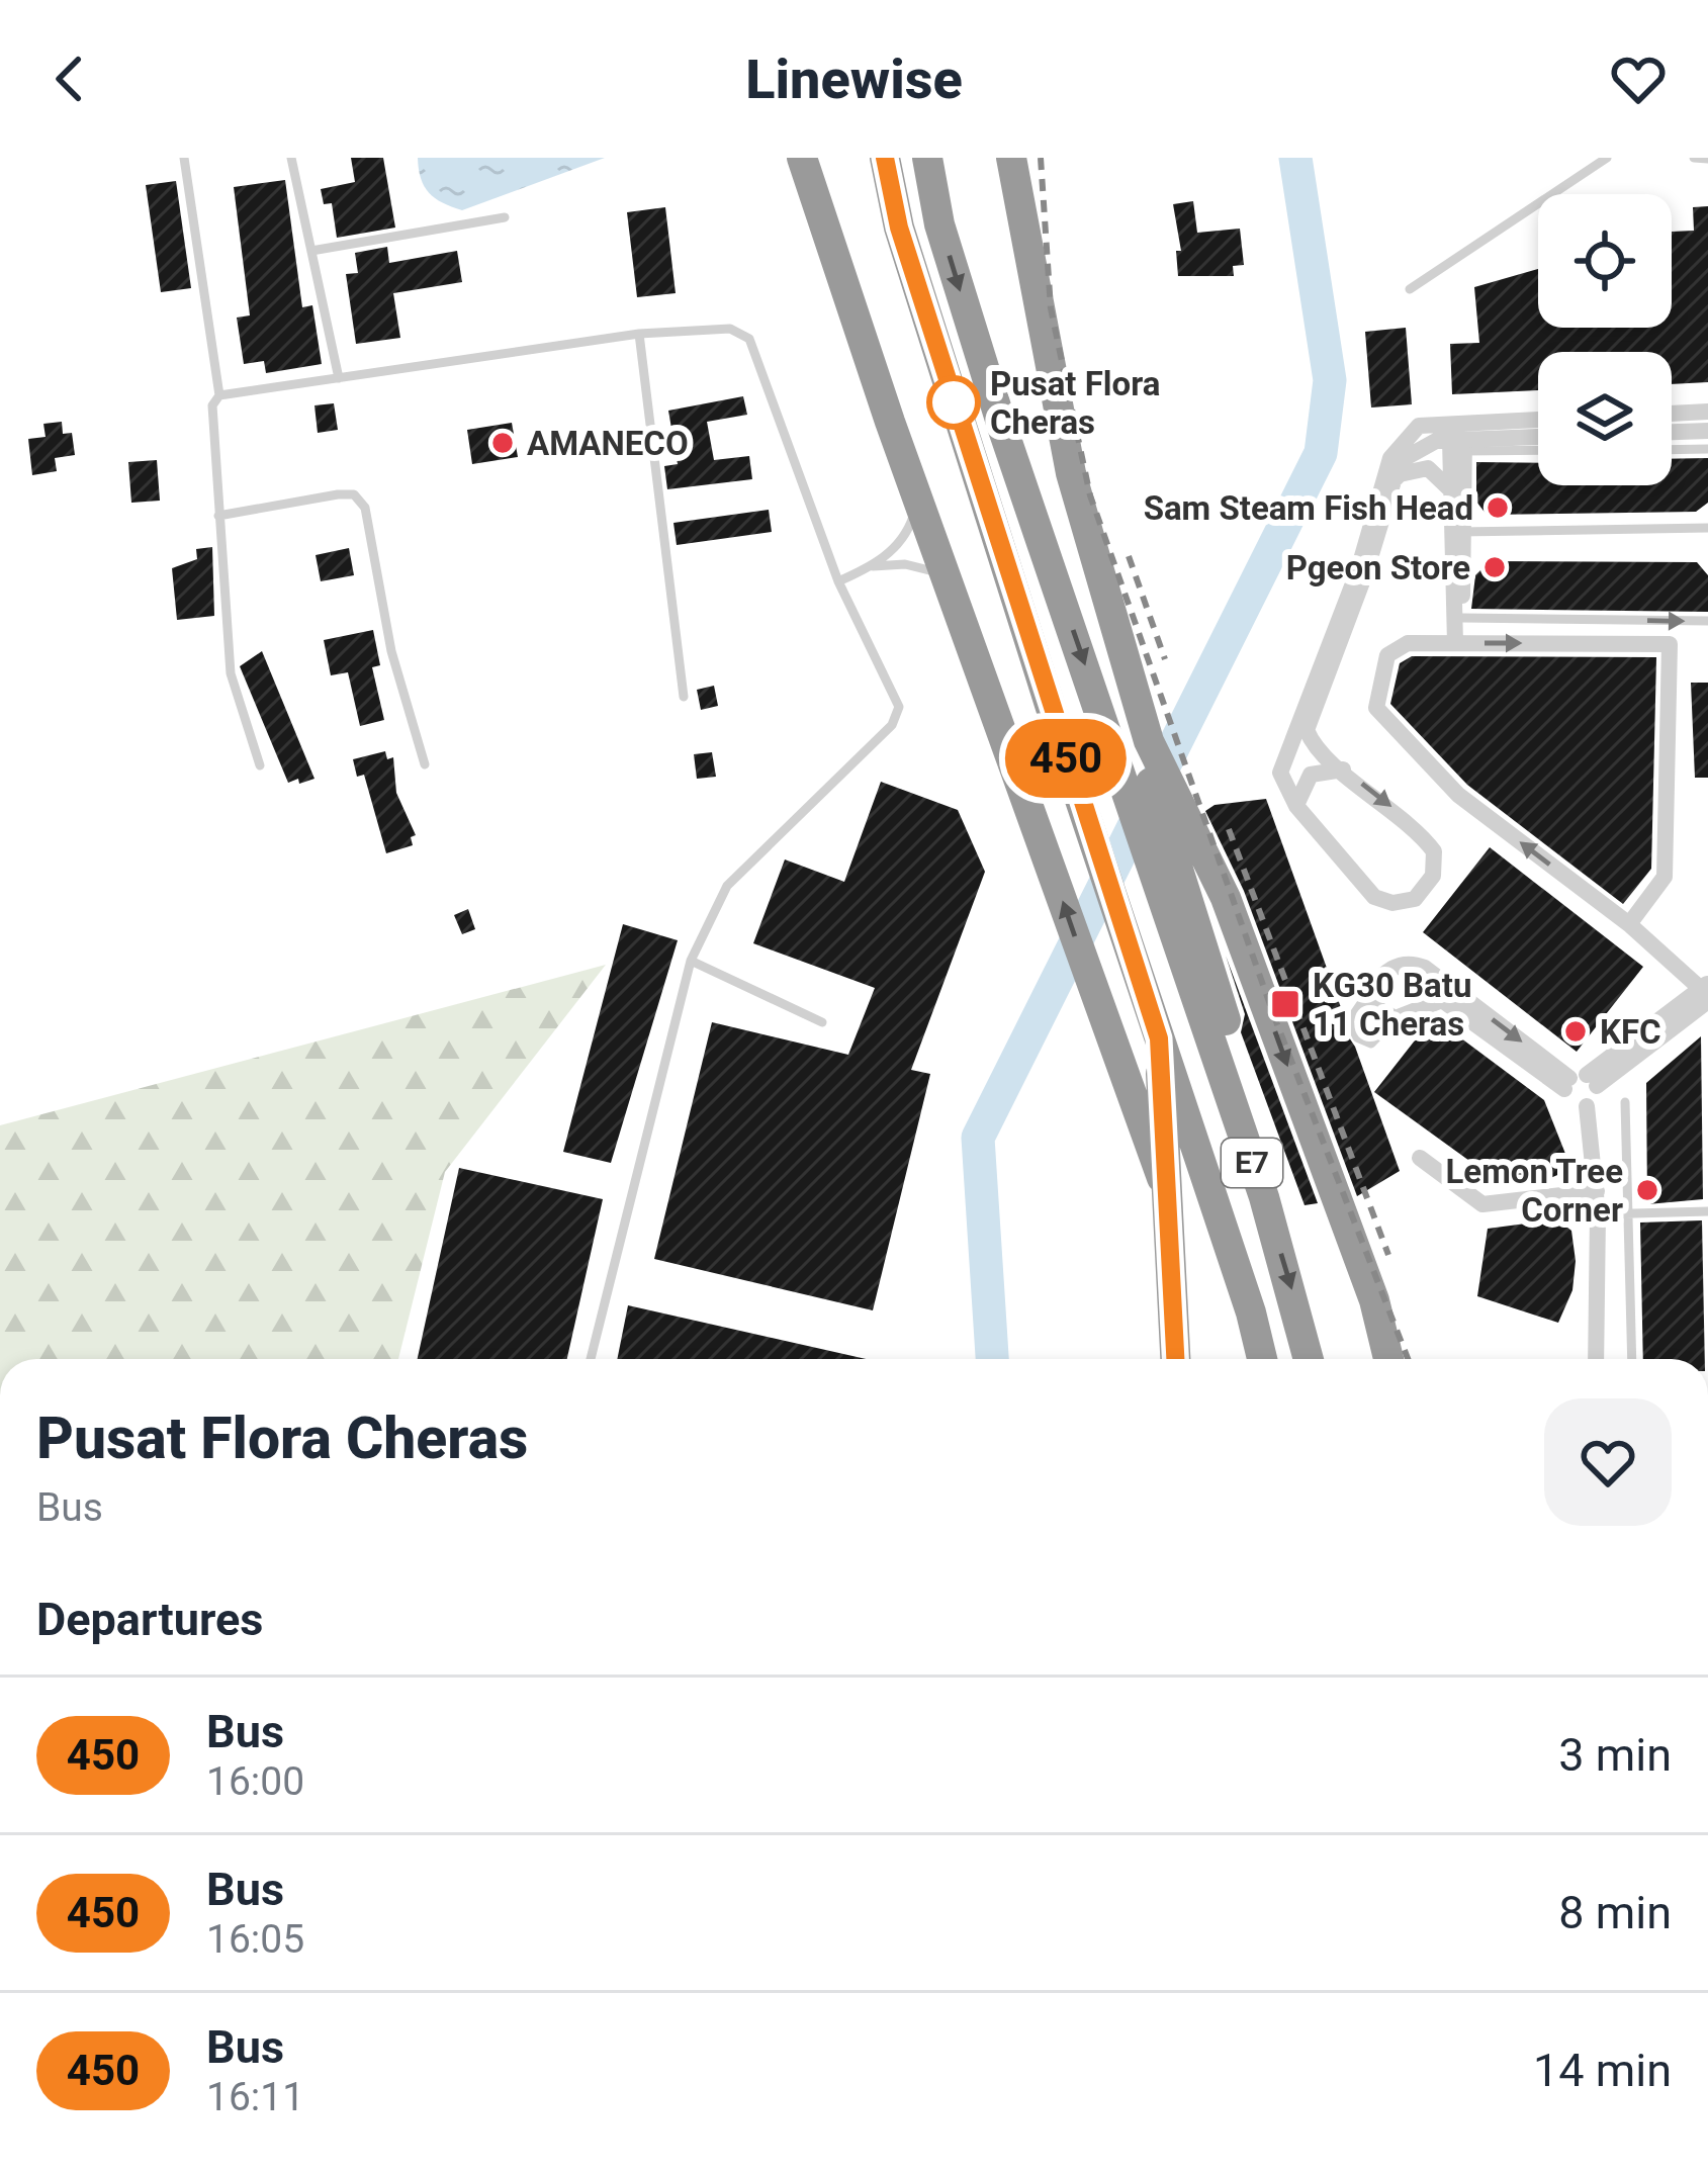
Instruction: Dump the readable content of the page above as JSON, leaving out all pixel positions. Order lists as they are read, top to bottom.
{
  "streets": {
    "highway": ["E7"]
  },
  "places": {
    "other": [
      "Pusat Flora Cheras",
      "AMANECO",
      "Sam Steam Fish Head",
      "Pgeon Store",
      "KFC",
      "Lemon Tree Corner"
    ],
    "transit": ["KG30 Batu 11 Cheras"]
  },
  "lines": ["bus line 450"],
  "page": {
    "header": "Linewise",
    "on_map": "450",
    "heading": [
      ["Pusat Flora Cheras", "Bus"],
      "Departures"
    ],
    "list": [
      {
        "mark": "450",
        "name": "Bus",
        "note": "16:00",
        "value": "3 min"
      },
      {
        "mark": "450",
        "name": "Bus",
        "note": "16:05",
        "value": "8 min"
      },
      {
        "mark": "450",
        "name": "Bus",
        "note": "16:11",
        "value": "14 min"
      }
    ]
  }
}
